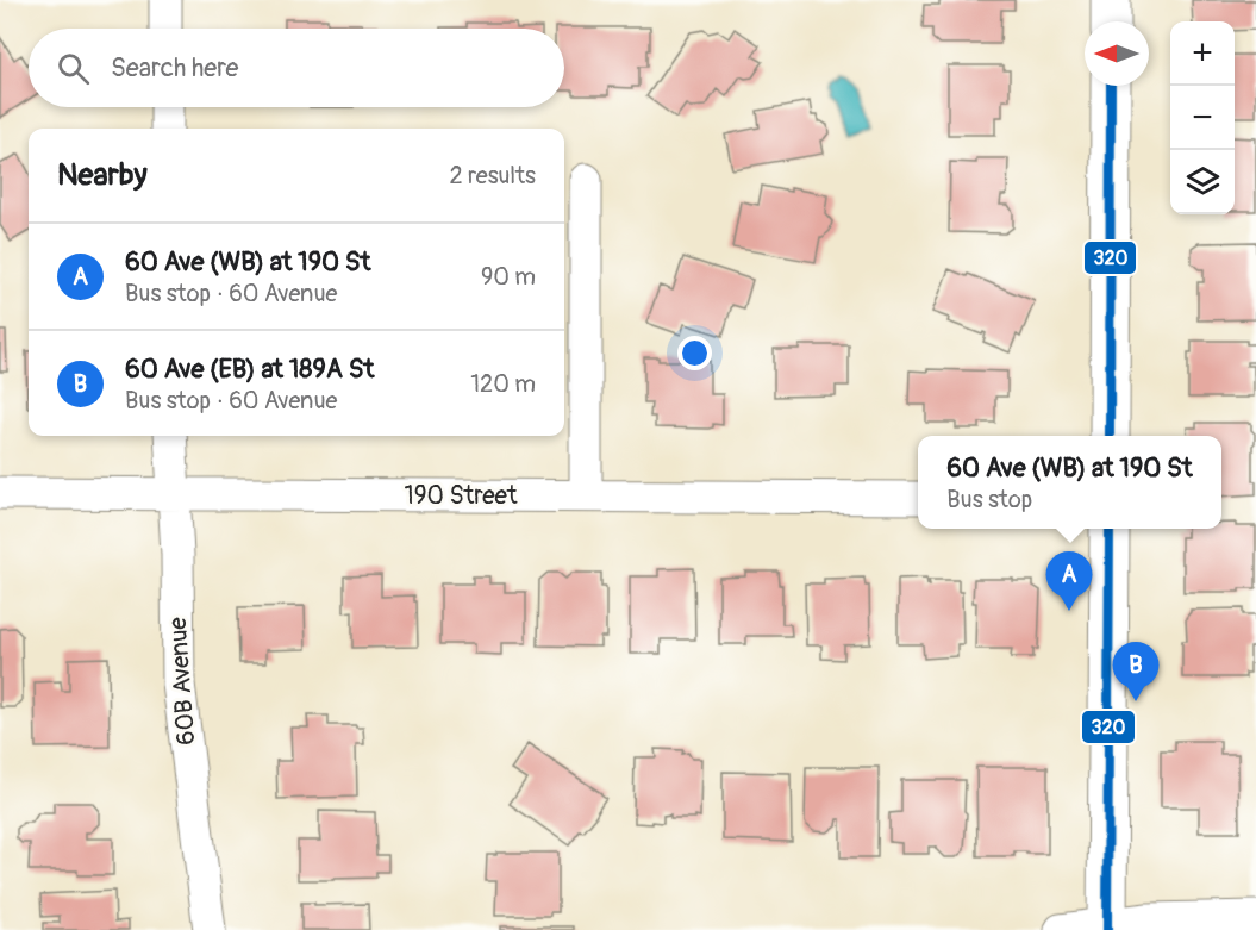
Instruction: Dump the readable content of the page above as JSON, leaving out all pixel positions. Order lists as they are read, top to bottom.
{
  "streets": {
    "street": ["190 Street", "60B Avenue"]
  },
  "crossings": [
    ["190 Street", "60B Avenue"]
  ],
  "lines": ["transit line 320"],
  "north": "left",
  "page": {
    "map_buttons": ["+", "−"],
    "search": "Search here",
    "heading": ["Nearby", "2 results"],
    "list": [
      {
        "mark": "A",
        "name": "60 Ave (WB) at 190 St",
        "note": "Bus stop · 60 Avenue",
        "value": "90 m"
      },
      {
        "mark": "B",
        "name": "60 Ave (EB) at 189A St",
        "note": "Bus stop · 60 Avenue",
        "value": "120 m"
      }
    ],
    "popup": ["60 Ave (WB) at 190 St", "Bus stop"],
    "pins": ["A", "B"]
  }
}
